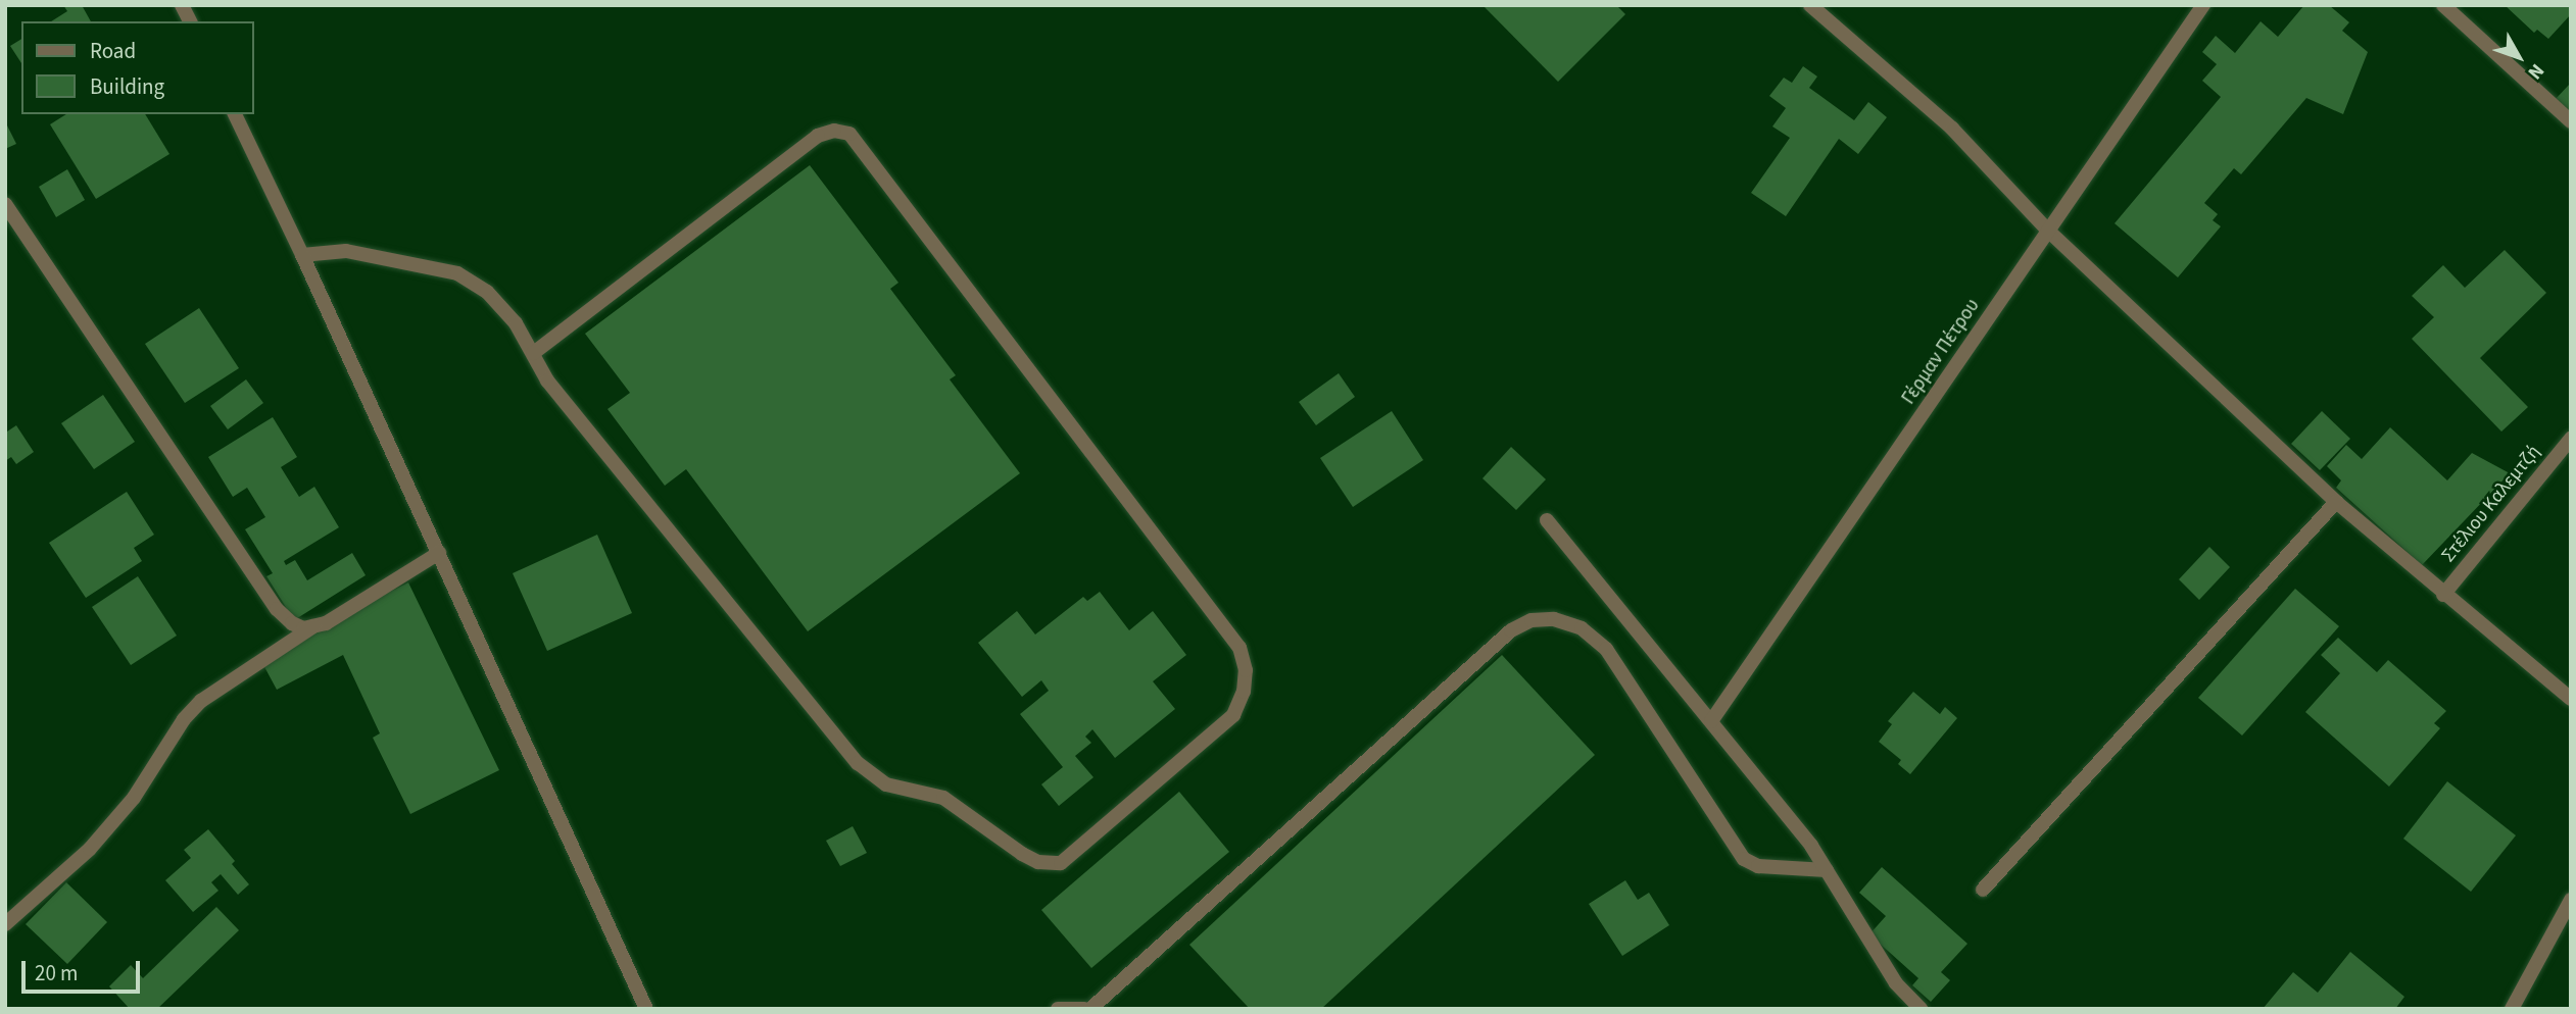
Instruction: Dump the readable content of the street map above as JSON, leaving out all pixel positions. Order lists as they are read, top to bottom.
{
  "streets": {
    "street": ["Γέρμαν Πέτρου", "Στέλιου Καλεμτζή"]
  },
  "legend": ["Road", "Building"],
  "scale_bar": "20 m",
  "north": "bottom right"
}
